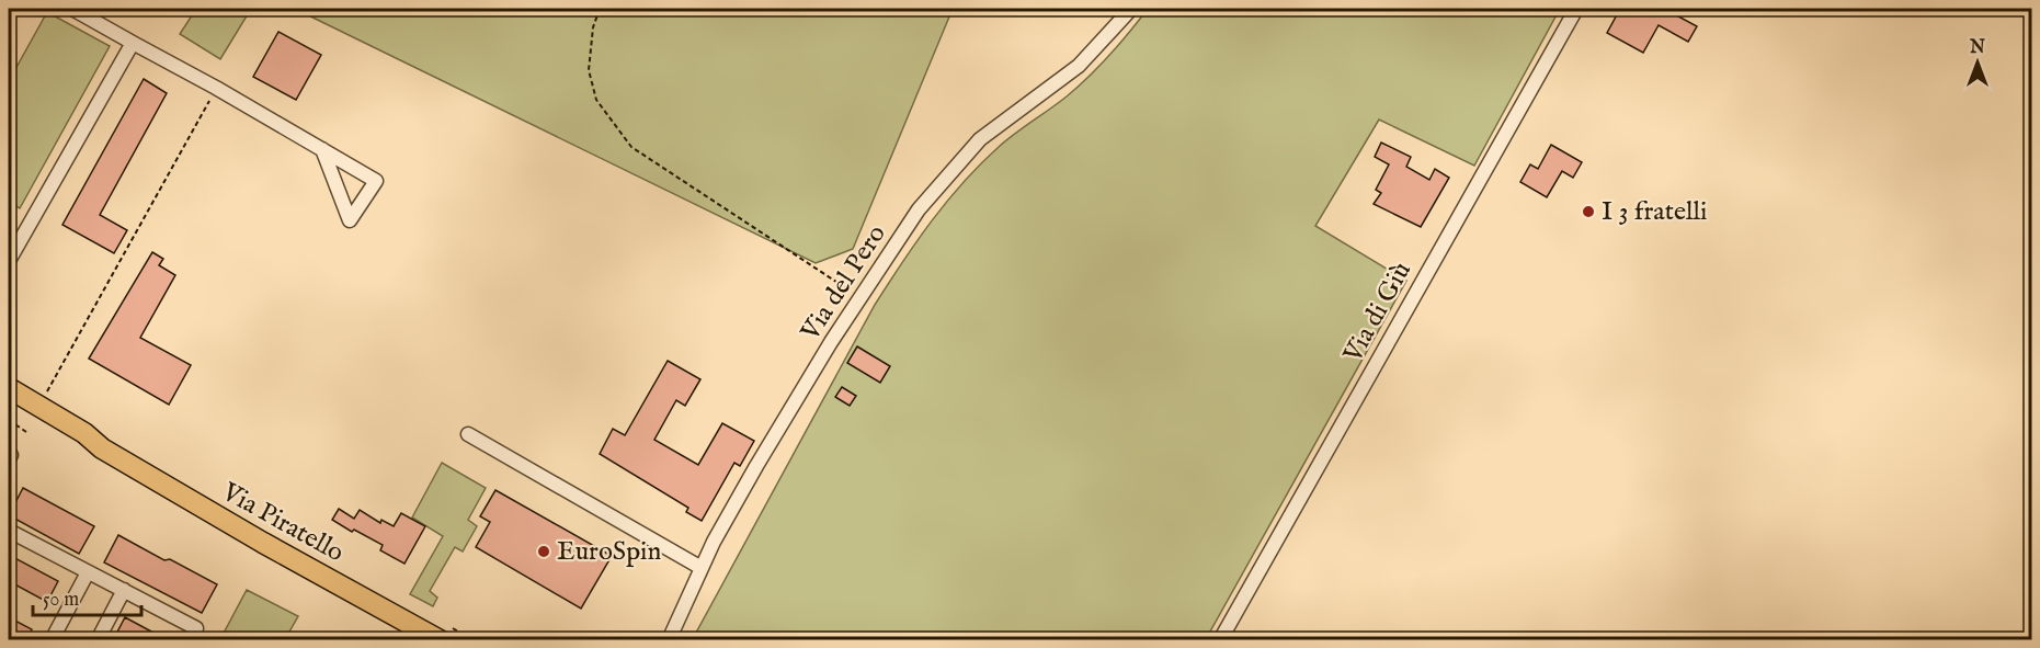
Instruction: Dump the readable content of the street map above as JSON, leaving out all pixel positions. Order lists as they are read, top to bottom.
{
  "streets": {
    "main road": ["Via Piratello"],
    "street": ["Via del Pero", "Via di Giù"]
  },
  "places": ["I 3 fratelli", "EuroSpin"],
  "scale_bar": "50 m",
  "north": "top"
}
